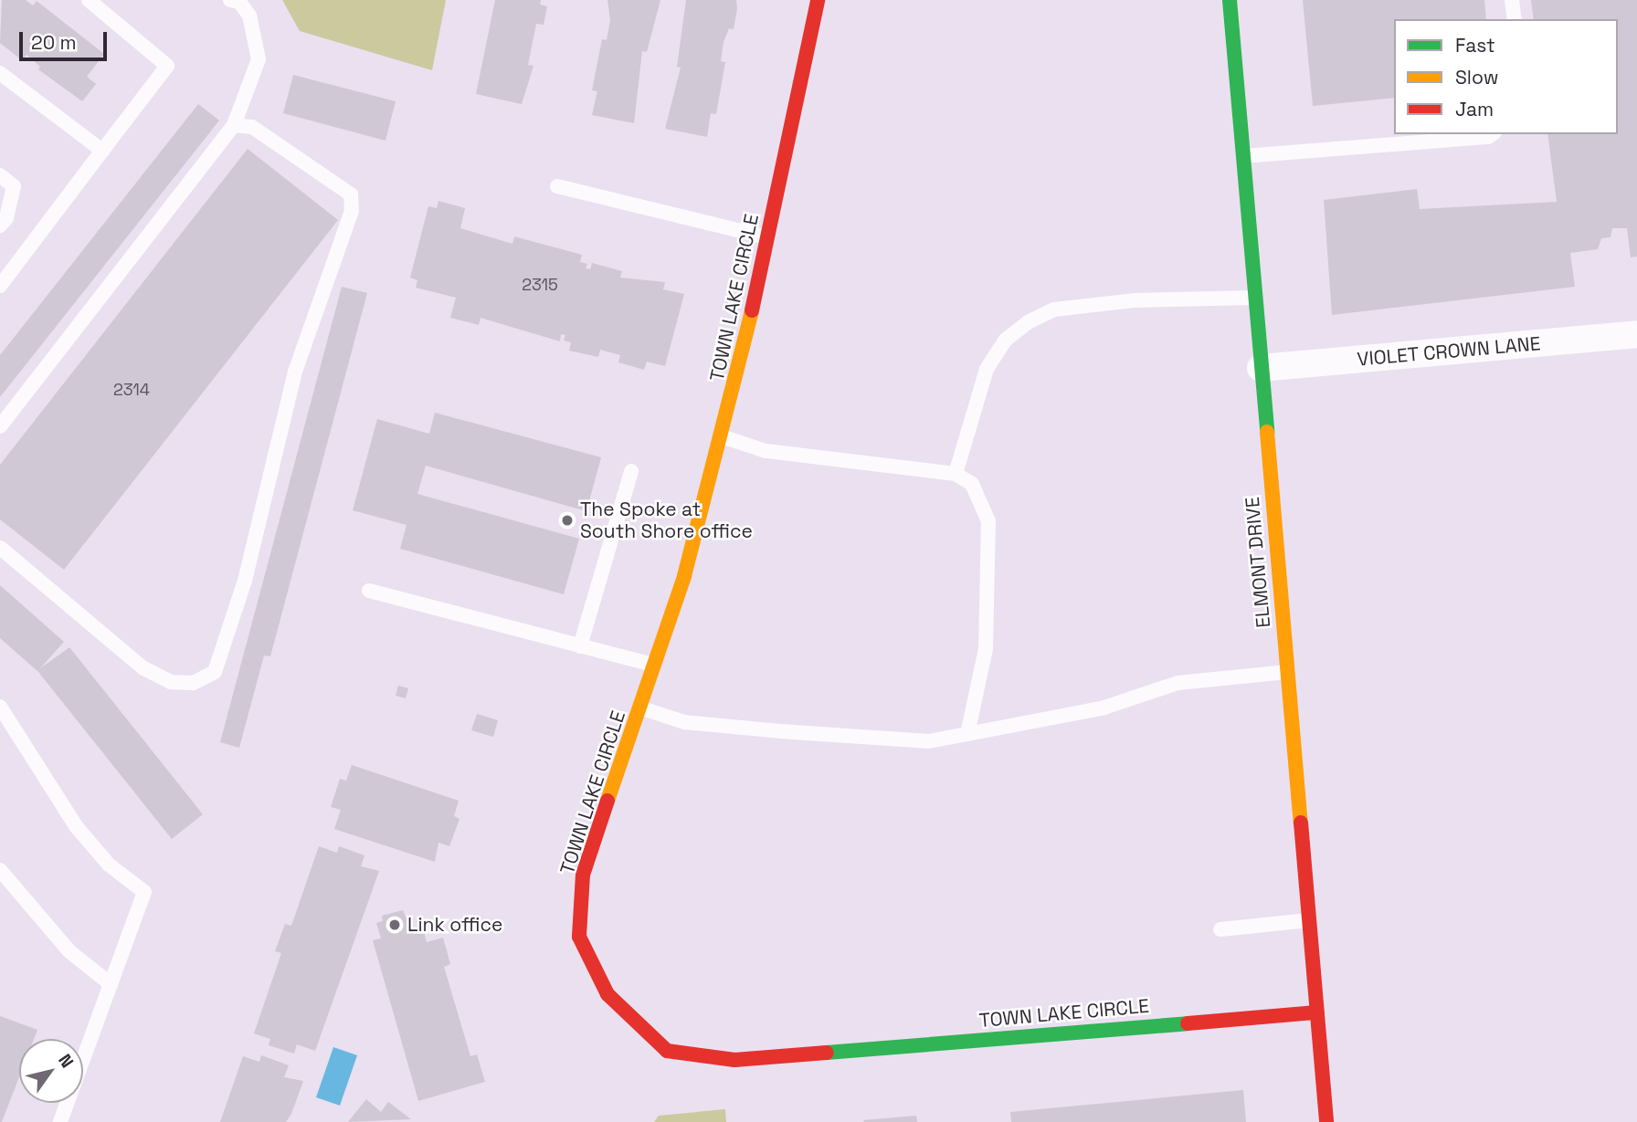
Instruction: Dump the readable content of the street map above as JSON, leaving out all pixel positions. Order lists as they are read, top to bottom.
{
  "streets": {
    "street": ["TOWN LAKE CIRCLE", "VIOLET CROWN LANE", "ELMONT DRIVE"]
  },
  "crossings": [
    ["TOWN LAKE CIRCLE", "ELMONT DRIVE"],
    ["VIOLET CROWN LANE", "ELMONT DRIVE"]
  ],
  "places": ["The Spoke at South Shore office", "Link office"],
  "house_numbers": ["2315", "2314"],
  "legend": ["Fast", "Slow", "Jam"],
  "scale_bar": "20 m",
  "north": "top right"
}
